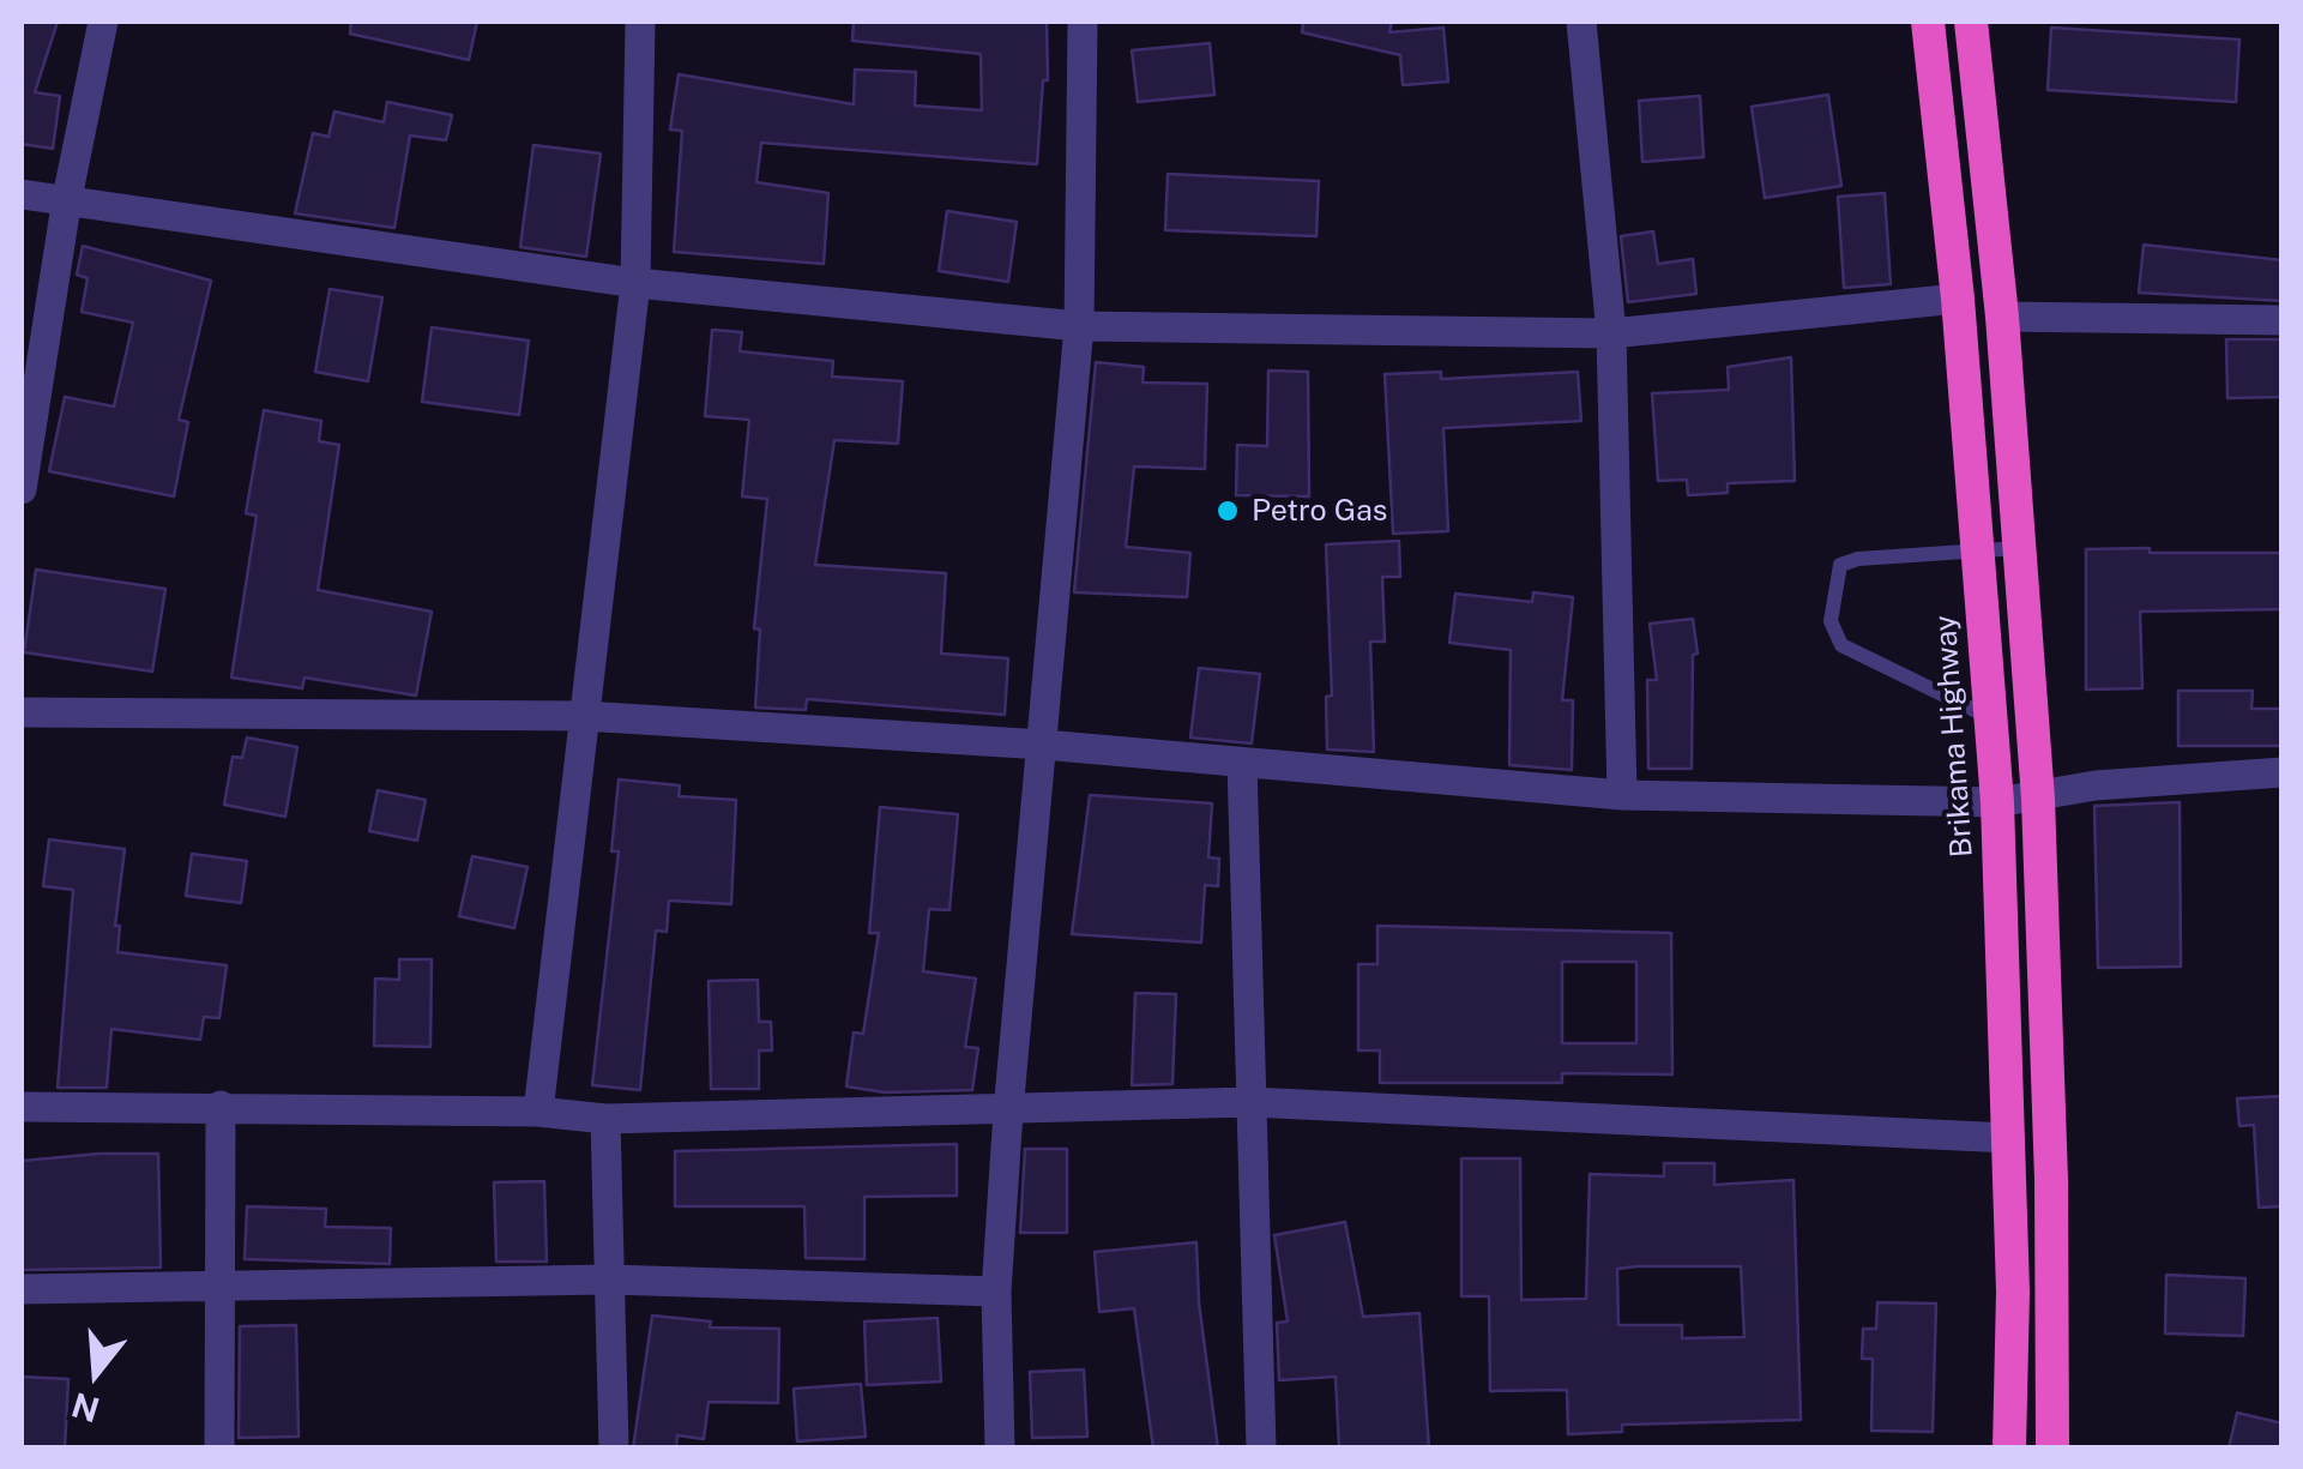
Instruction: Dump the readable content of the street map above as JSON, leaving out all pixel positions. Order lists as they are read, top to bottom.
{
  "streets": {
    "highway": ["Brikama Highway"]
  },
  "places": ["Petro Gas"],
  "north": "bottom"
}
